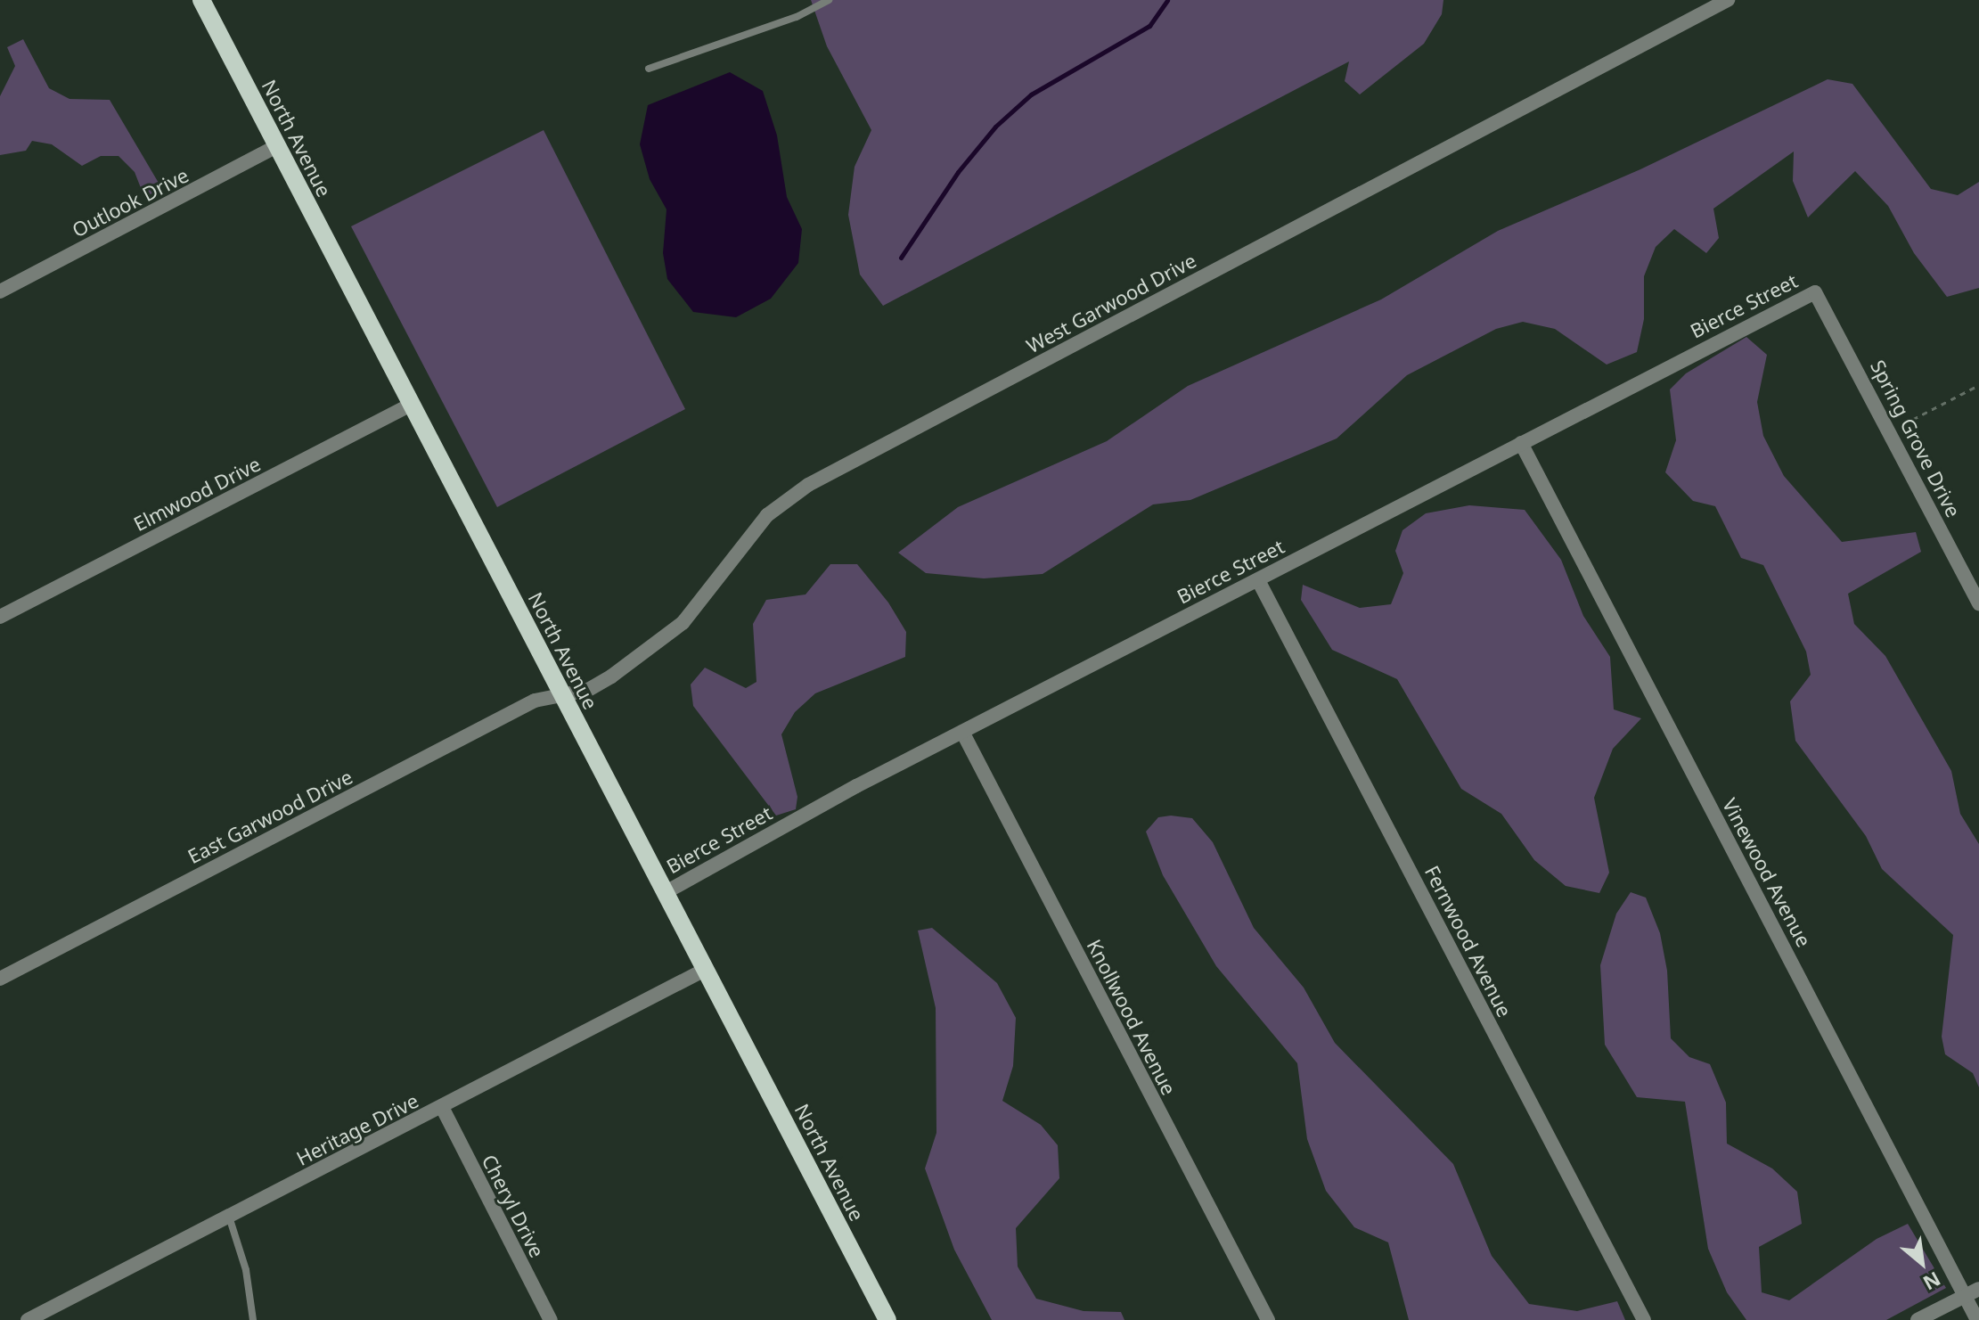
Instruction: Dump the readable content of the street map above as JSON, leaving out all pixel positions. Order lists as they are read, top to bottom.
{
  "streets": {
    "main road": ["North Avenue"],
    "street": [
      "Outlook Drive",
      "West Garwood Drive",
      "Bierce Street",
      "Spring Grove Drive",
      "Elmwood Drive",
      "East Garwood Drive",
      "Vinewood Avenue",
      "Fernwood Avenue",
      "Knollwood Avenue",
      "Heritage Drive",
      "Cheryl Drive"
    ]
  },
  "crossings": [
    ["North Avenue", "Outlook Drive"],
    ["North Avenue", "West Garwood Drive"],
    ["North Avenue", "Bierce Street"],
    ["North Avenue", "Elmwood Drive"],
    ["North Avenue", "East Garwood Drive"],
    ["North Avenue", "Heritage Drive"],
    ["West Garwood Drive", "East Garwood Drive"],
    ["Bierce Street", "Spring Grove Drive"],
    ["Bierce Street", "Vinewood Avenue"],
    ["Bierce Street", "Fernwood Avenue"],
    ["Bierce Street", "Knollwood Avenue"],
    ["Heritage Drive", "Cheryl Drive"]
  ],
  "north": "bottom right"
}
